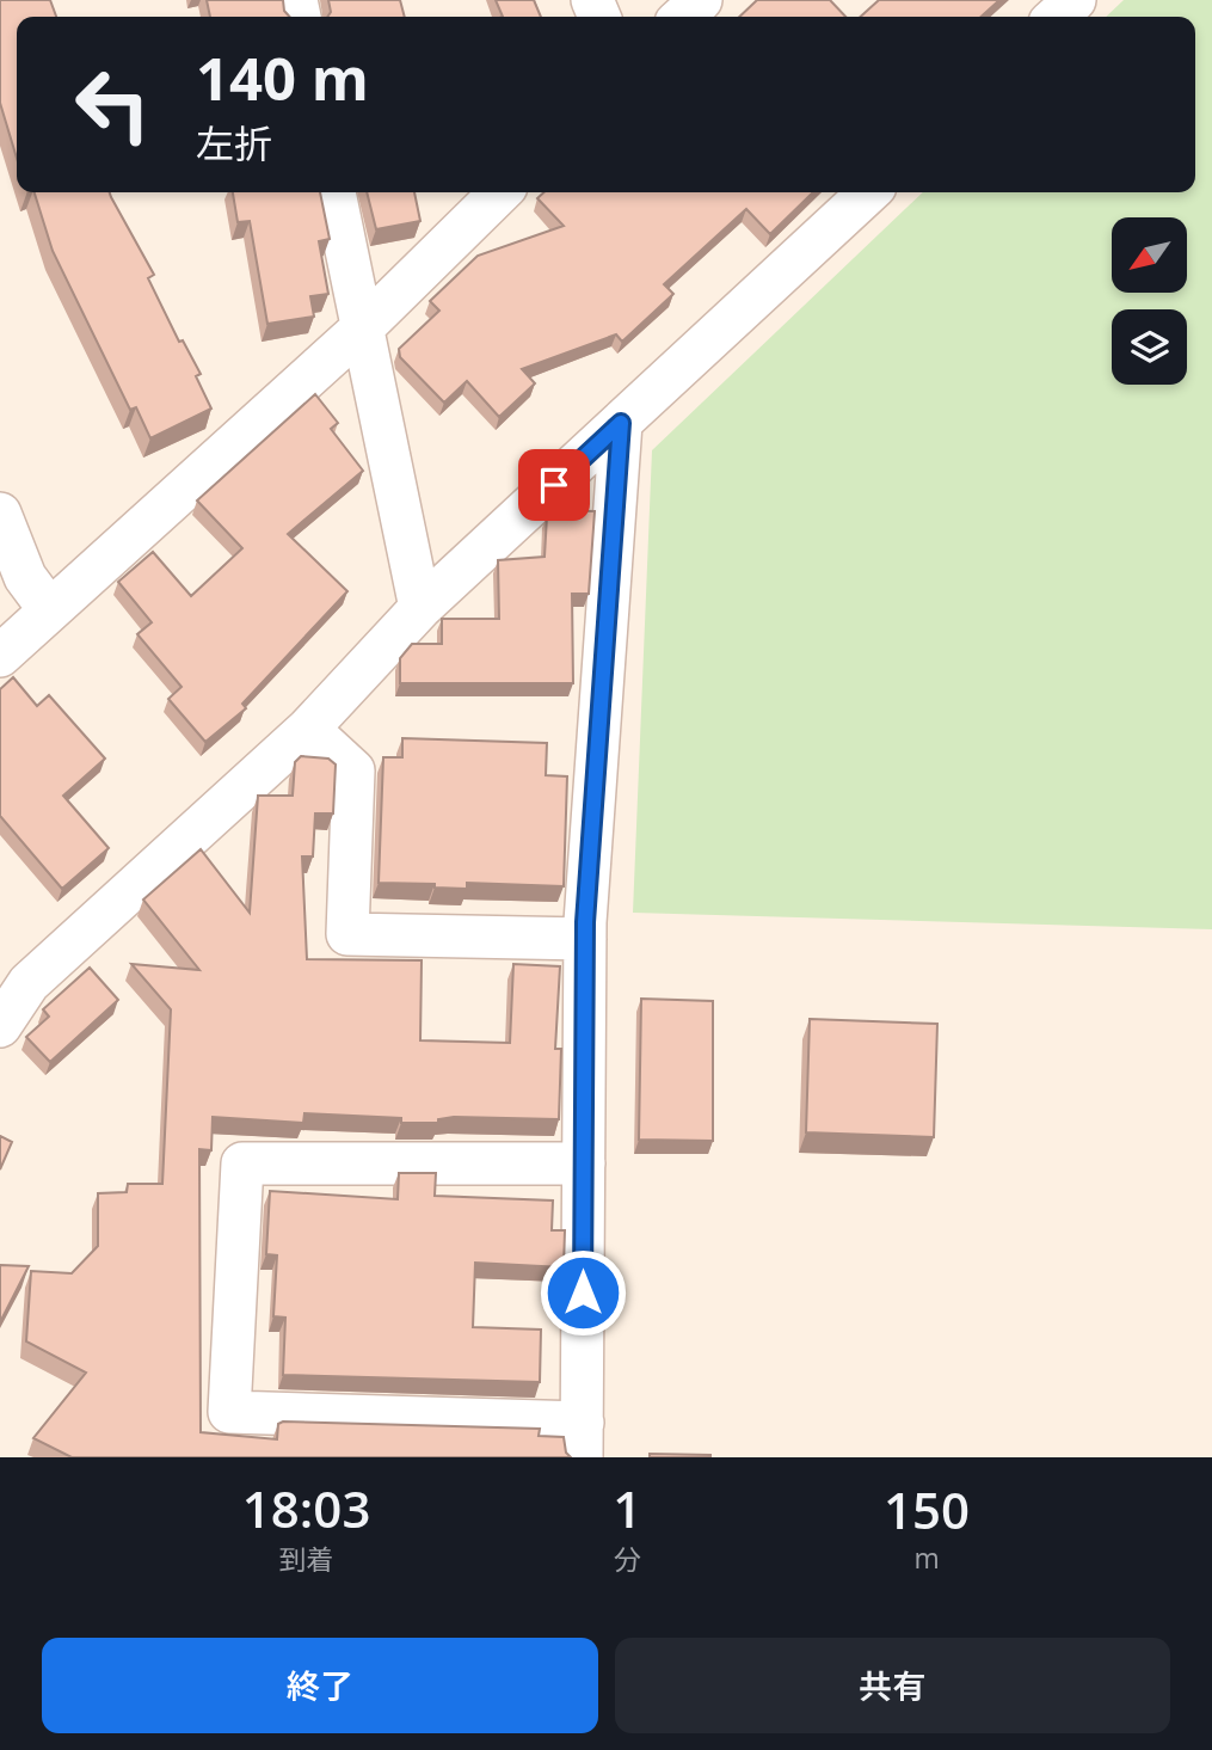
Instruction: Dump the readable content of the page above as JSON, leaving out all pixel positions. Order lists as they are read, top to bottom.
{
  "north": "bottom left",
  "page": {
    "turn": ["140 m", "左折"],
    "eta": [
      "18:03",
      "到着",
      "1",
      "分",
      "150",
      "m"
    ],
    "buttons": ["終了", "共有"]
  }
}
